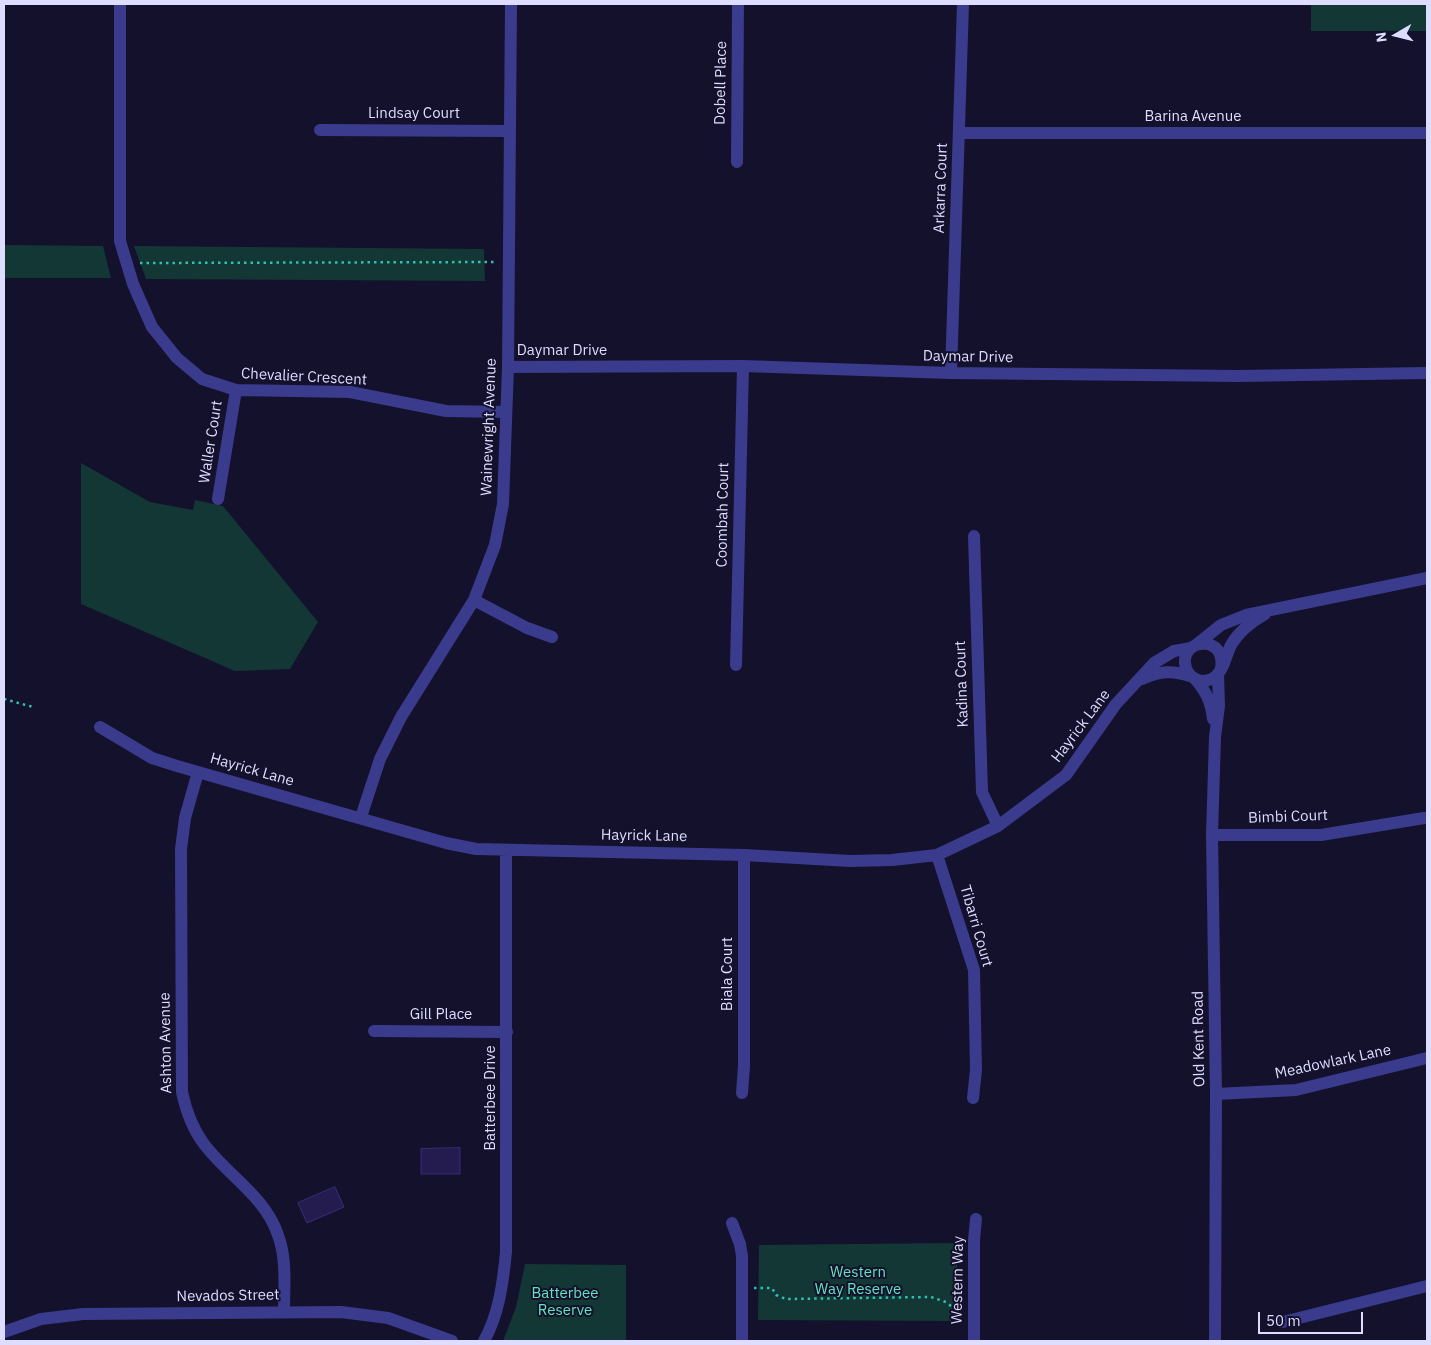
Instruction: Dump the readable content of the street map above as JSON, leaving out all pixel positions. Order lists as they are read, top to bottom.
{
  "streets": {
    "street": [
      "Dobell Place",
      "Lindsay Court",
      "Barina Avenue",
      "Arkarra Court",
      "Daymar Drive",
      "Chevalier Crescent",
      "Wainewright Avenue",
      "Waller Court",
      "Coombah Court",
      "Kadina Court",
      "Hayrick Lane",
      "Bimbi Court",
      "Tibarri Court",
      "Biala Court",
      "Gill Place",
      "Old Kent Road",
      "Ashton Avenue",
      "Meadowlark Lane",
      "Batterbee Drive",
      "Western Way",
      "Nevados Street"
    ]
  },
  "crossings": [
    ["Lindsay Court", "Wainewright Avenue"],
    ["Barina Avenue", "Arkarra Court"],
    ["Arkarra Court", "Daymar Drive"],
    ["Daymar Drive", "Wainewright Avenue"],
    ["Daymar Drive", "Coombah Court"],
    ["Chevalier Crescent", "Wainewright Avenue"],
    ["Chevalier Crescent", "Waller Court"],
    ["Wainewright Avenue", "Hayrick Lane"],
    ["Kadina Court", "Hayrick Lane"],
    ["Hayrick Lane", "Tibarri Court"],
    ["Hayrick Lane", "Biala Court"],
    ["Hayrick Lane", "Old Kent Road"],
    ["Hayrick Lane", "Ashton Avenue"],
    ["Hayrick Lane", "Batterbee Drive"],
    ["Bimbi Court", "Old Kent Road"],
    ["Gill Place", "Batterbee Drive"],
    ["Old Kent Road", "Meadowlark Lane"],
    ["Ashton Avenue", "Nevados Street"]
  ],
  "parks": ["Western Way Reserve", "Batterbee Reserve"],
  "scale_bar": "50 m",
  "north": "left"
}
